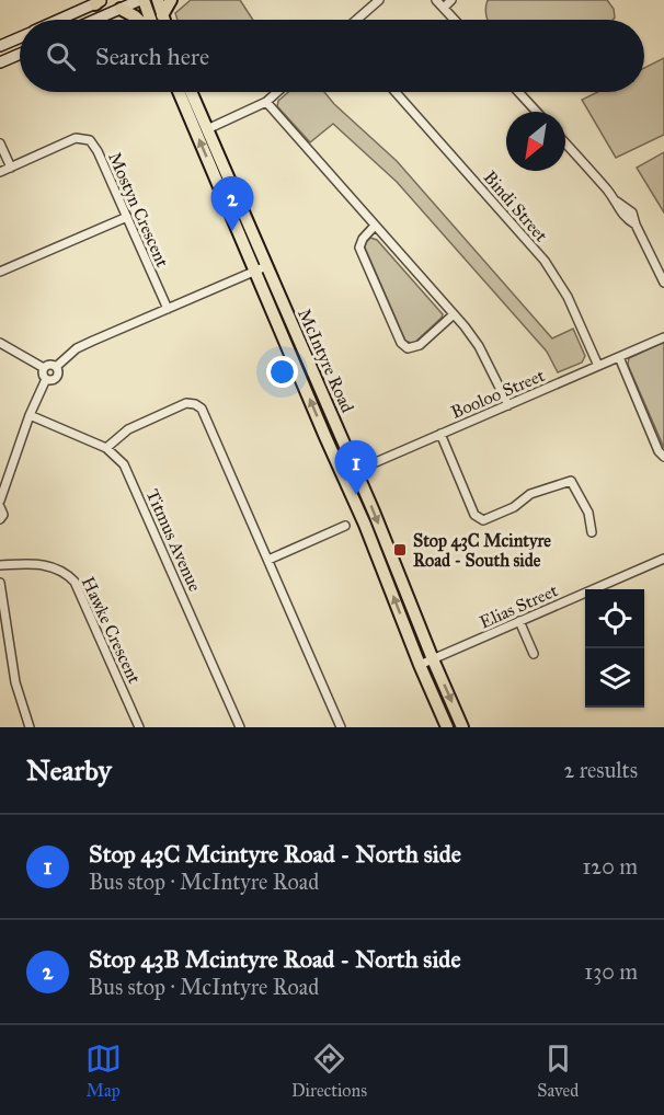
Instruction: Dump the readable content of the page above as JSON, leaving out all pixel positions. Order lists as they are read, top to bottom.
{
  "streets": {
    "main road": ["McIntyre Road"],
    "street": [
      "Bindi Street",
      "Mostyn Crescent",
      "Booloo Street",
      "Titmus Avenue",
      "Elias Street",
      "Hawke Crescent"
    ]
  },
  "crossings": [
    ["Bindi Street", "Booloo Street"],
    ["McIntyre Road", "Booloo Street"],
    ["McIntyre Road", "Elias Street"]
  ],
  "places": {
    "transit": ["Stop 43C Mcintyre Road - South side"]
  },
  "north": "bottom left",
  "page": {
    "search": "Search here",
    "pins": ["2", "1"],
    "heading": ["Nearby", "2 results"],
    "list": [
      {
        "mark": "1",
        "name": "Stop 43C Mcintyre Road - North side",
        "note": "Bus stop · McIntyre Road",
        "value": "120 m"
      },
      {
        "mark": "2",
        "name": "Stop 43B Mcintyre Road - North side",
        "note": "Bus stop · McIntyre Road",
        "value": "130 m"
      }
    ],
    "nav": ["Map", "Directions", "Saved"]
  }
}
